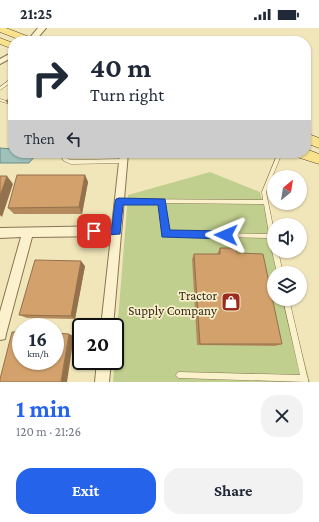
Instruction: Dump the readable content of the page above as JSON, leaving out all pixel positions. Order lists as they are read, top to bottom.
{
  "places": {
    "shop": ["Tractor Supply Company"]
  },
  "north": "top right",
  "page": {
    "status": "21:25",
    "turn": ["40 m", "Turn right"],
    "then": "Then",
    "speed": "16 km/h",
    "limit": "20",
    "heading": ["1 min", "120 m · 21:26"],
    "buttons": ["Exit", "Share"]
  }
}
